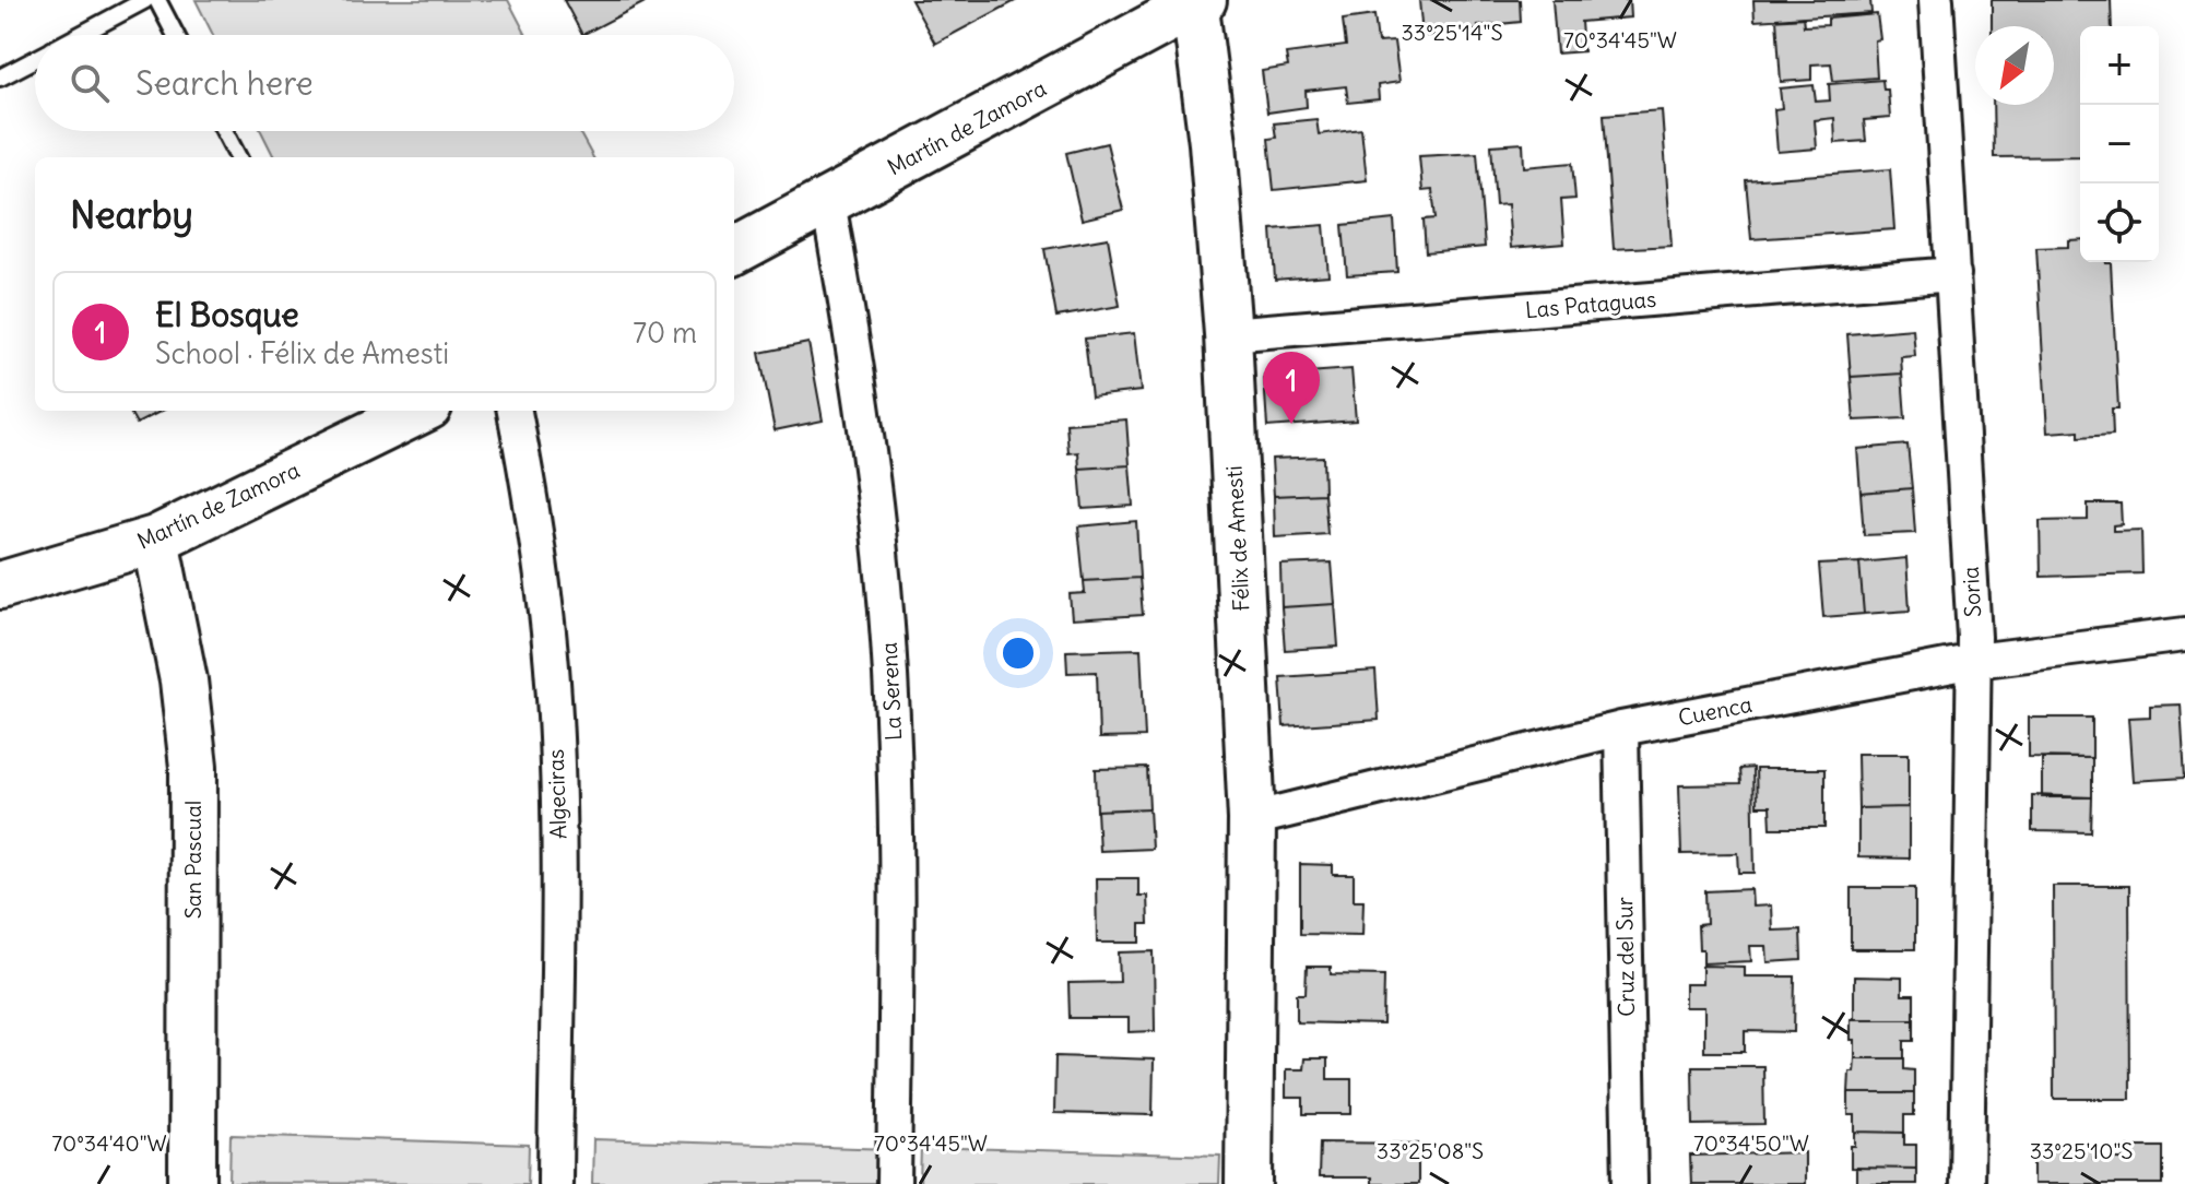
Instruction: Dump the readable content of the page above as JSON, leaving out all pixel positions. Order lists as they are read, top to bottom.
{
  "streets": {
    "street": [
      "Martín de Zamora",
      "Las Pataguas",
      "Félix de Amesti",
      "Soria",
      "La Serena",
      "Cuenca",
      "Algeciras",
      "San Pascual",
      "Cruz del Sur"
    ]
  },
  "crossings": [
    ["Martín de Zamora", "Félix de Amesti"],
    ["Martín de Zamora", "La Serena"],
    ["Martín de Zamora", "San Pascual"],
    ["Las Pataguas", "Félix de Amesti"],
    ["Las Pataguas", "Soria"],
    ["Félix de Amesti", "Cuenca"],
    ["Soria", "Cuenca"],
    ["Cuenca", "Cruz del Sur"]
  ],
  "north": "bottom left",
  "page": {
    "map_buttons": ["+", "−"],
    "search": "Search here",
    "heading": "Nearby",
    "list": [
      {
        "mark": "1",
        "name": "El Bosque",
        "note": "School · Félix de Amesti",
        "value": "70 m"
      }
    ],
    "pins": "1"
  },
  "coordinates": [
    "33°25'14\"S",
    "70°34'45\"W",
    "70°34'40\"W",
    "70°34'50\"W",
    "33°25'08\"S",
    "33°25'10\"S"
  ]
}
